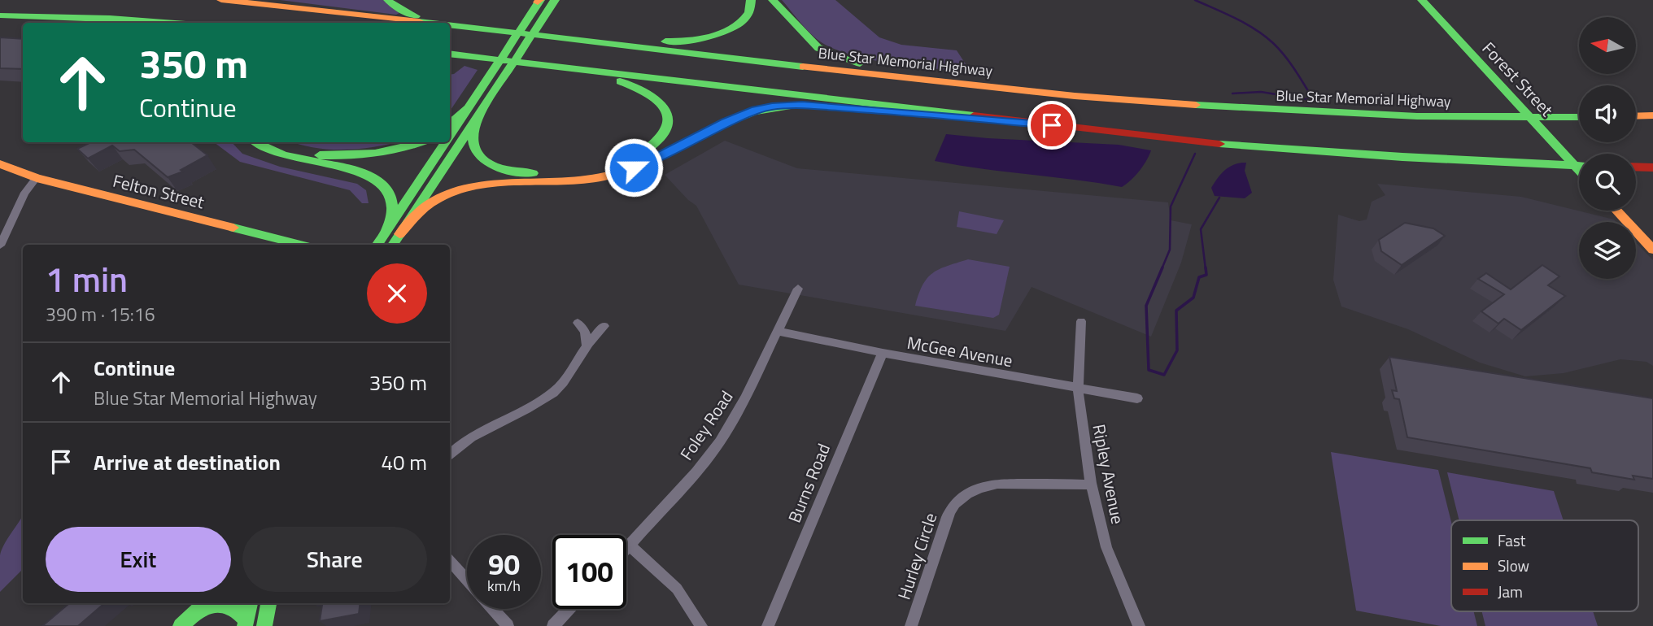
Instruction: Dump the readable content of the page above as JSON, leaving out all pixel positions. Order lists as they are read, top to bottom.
{
  "streets": {
    "main road": ["Blue Star Memorial Highway", "Forest Street", "Felton Street"],
    "street": [
      "McGee Avenue",
      "Foley Road",
      "Ripley Avenue",
      "Burns Road",
      "Hurley Circle"
    ]
  },
  "crossings": [
    ["McGee Avenue", "Foley Road"],
    ["McGee Avenue", "Ripley Avenue"],
    ["McGee Avenue", "Burns Road"],
    ["Ripley Avenue", "Hurley Circle"]
  ],
  "legend": ["Fast", "Slow", "Jam"],
  "north": "left",
  "page": {
    "turn": ["350 m", "Continue"],
    "heading": ["1 min", "390 m · 15:16"],
    "list": [
      {
        "name": "Continue",
        "note": "Blue Star Memorial Highway",
        "value": "350 m"
      },
      {
        "name": "Arrive at destination",
        "value": "40 m"
      }
    ],
    "buttons": ["Exit", "Share"],
    "speed": "90 km/h",
    "limit": "100"
  }
}
